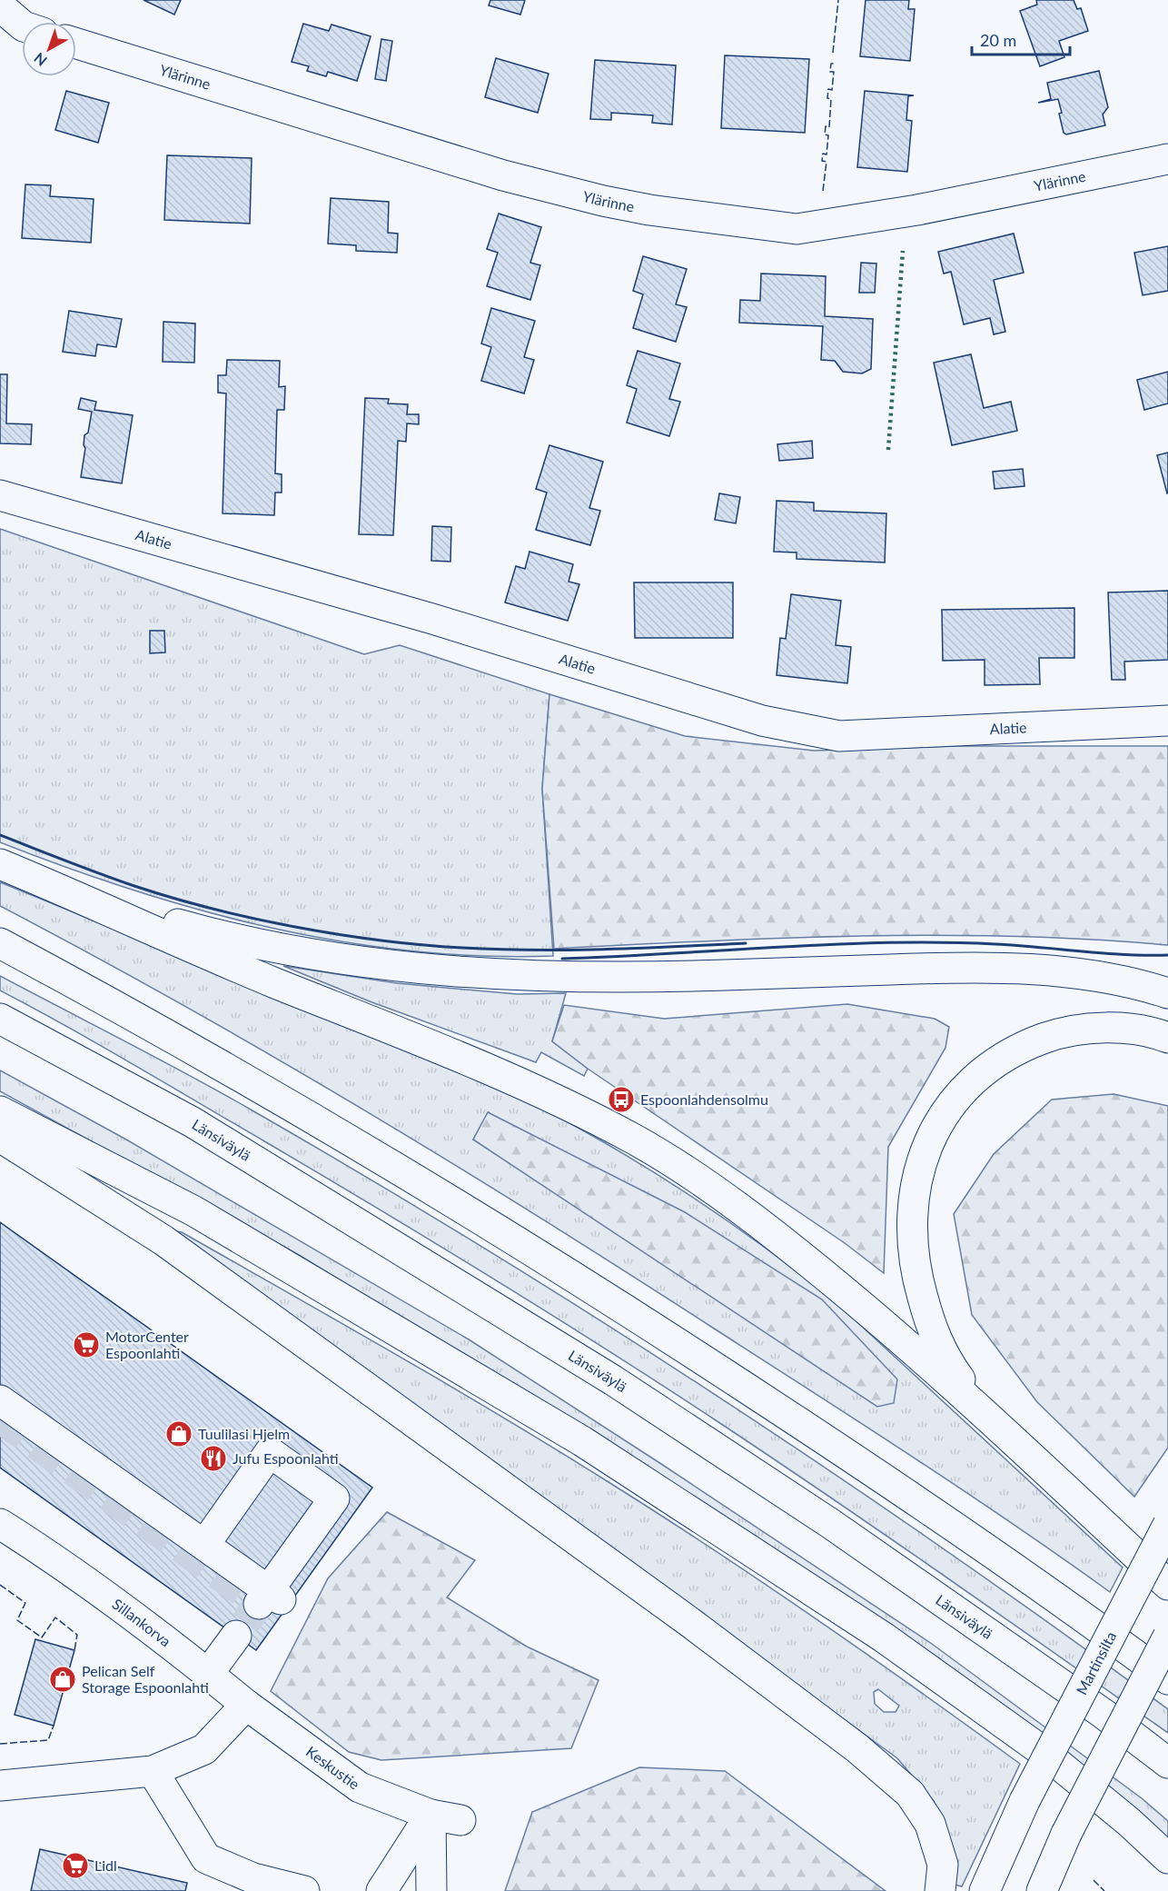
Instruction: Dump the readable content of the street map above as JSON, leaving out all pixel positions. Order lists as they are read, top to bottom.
{
  "streets": {
    "main road": [
      "Ylärinne",
      "Alatie",
      "Länsiväylä",
      "Sillankorva",
      "Martinsilta",
      "Keskustie"
    ]
  },
  "crossings": [
    ["Sillankorva", "Keskustie"]
  ],
  "places": {
    "bus stop": ["Espoonlahdensolmu"],
    "supermarket": ["MotorCenter Espoonlahti", "Lidl"],
    "shop": ["Tuulilasi Hjelm", "Pelican Self Storage Espoonlahti"],
    "restaurant": ["Jufu Espoonlahti"]
  },
  "scale_bar": "20 m",
  "north": "bottom left"
}
